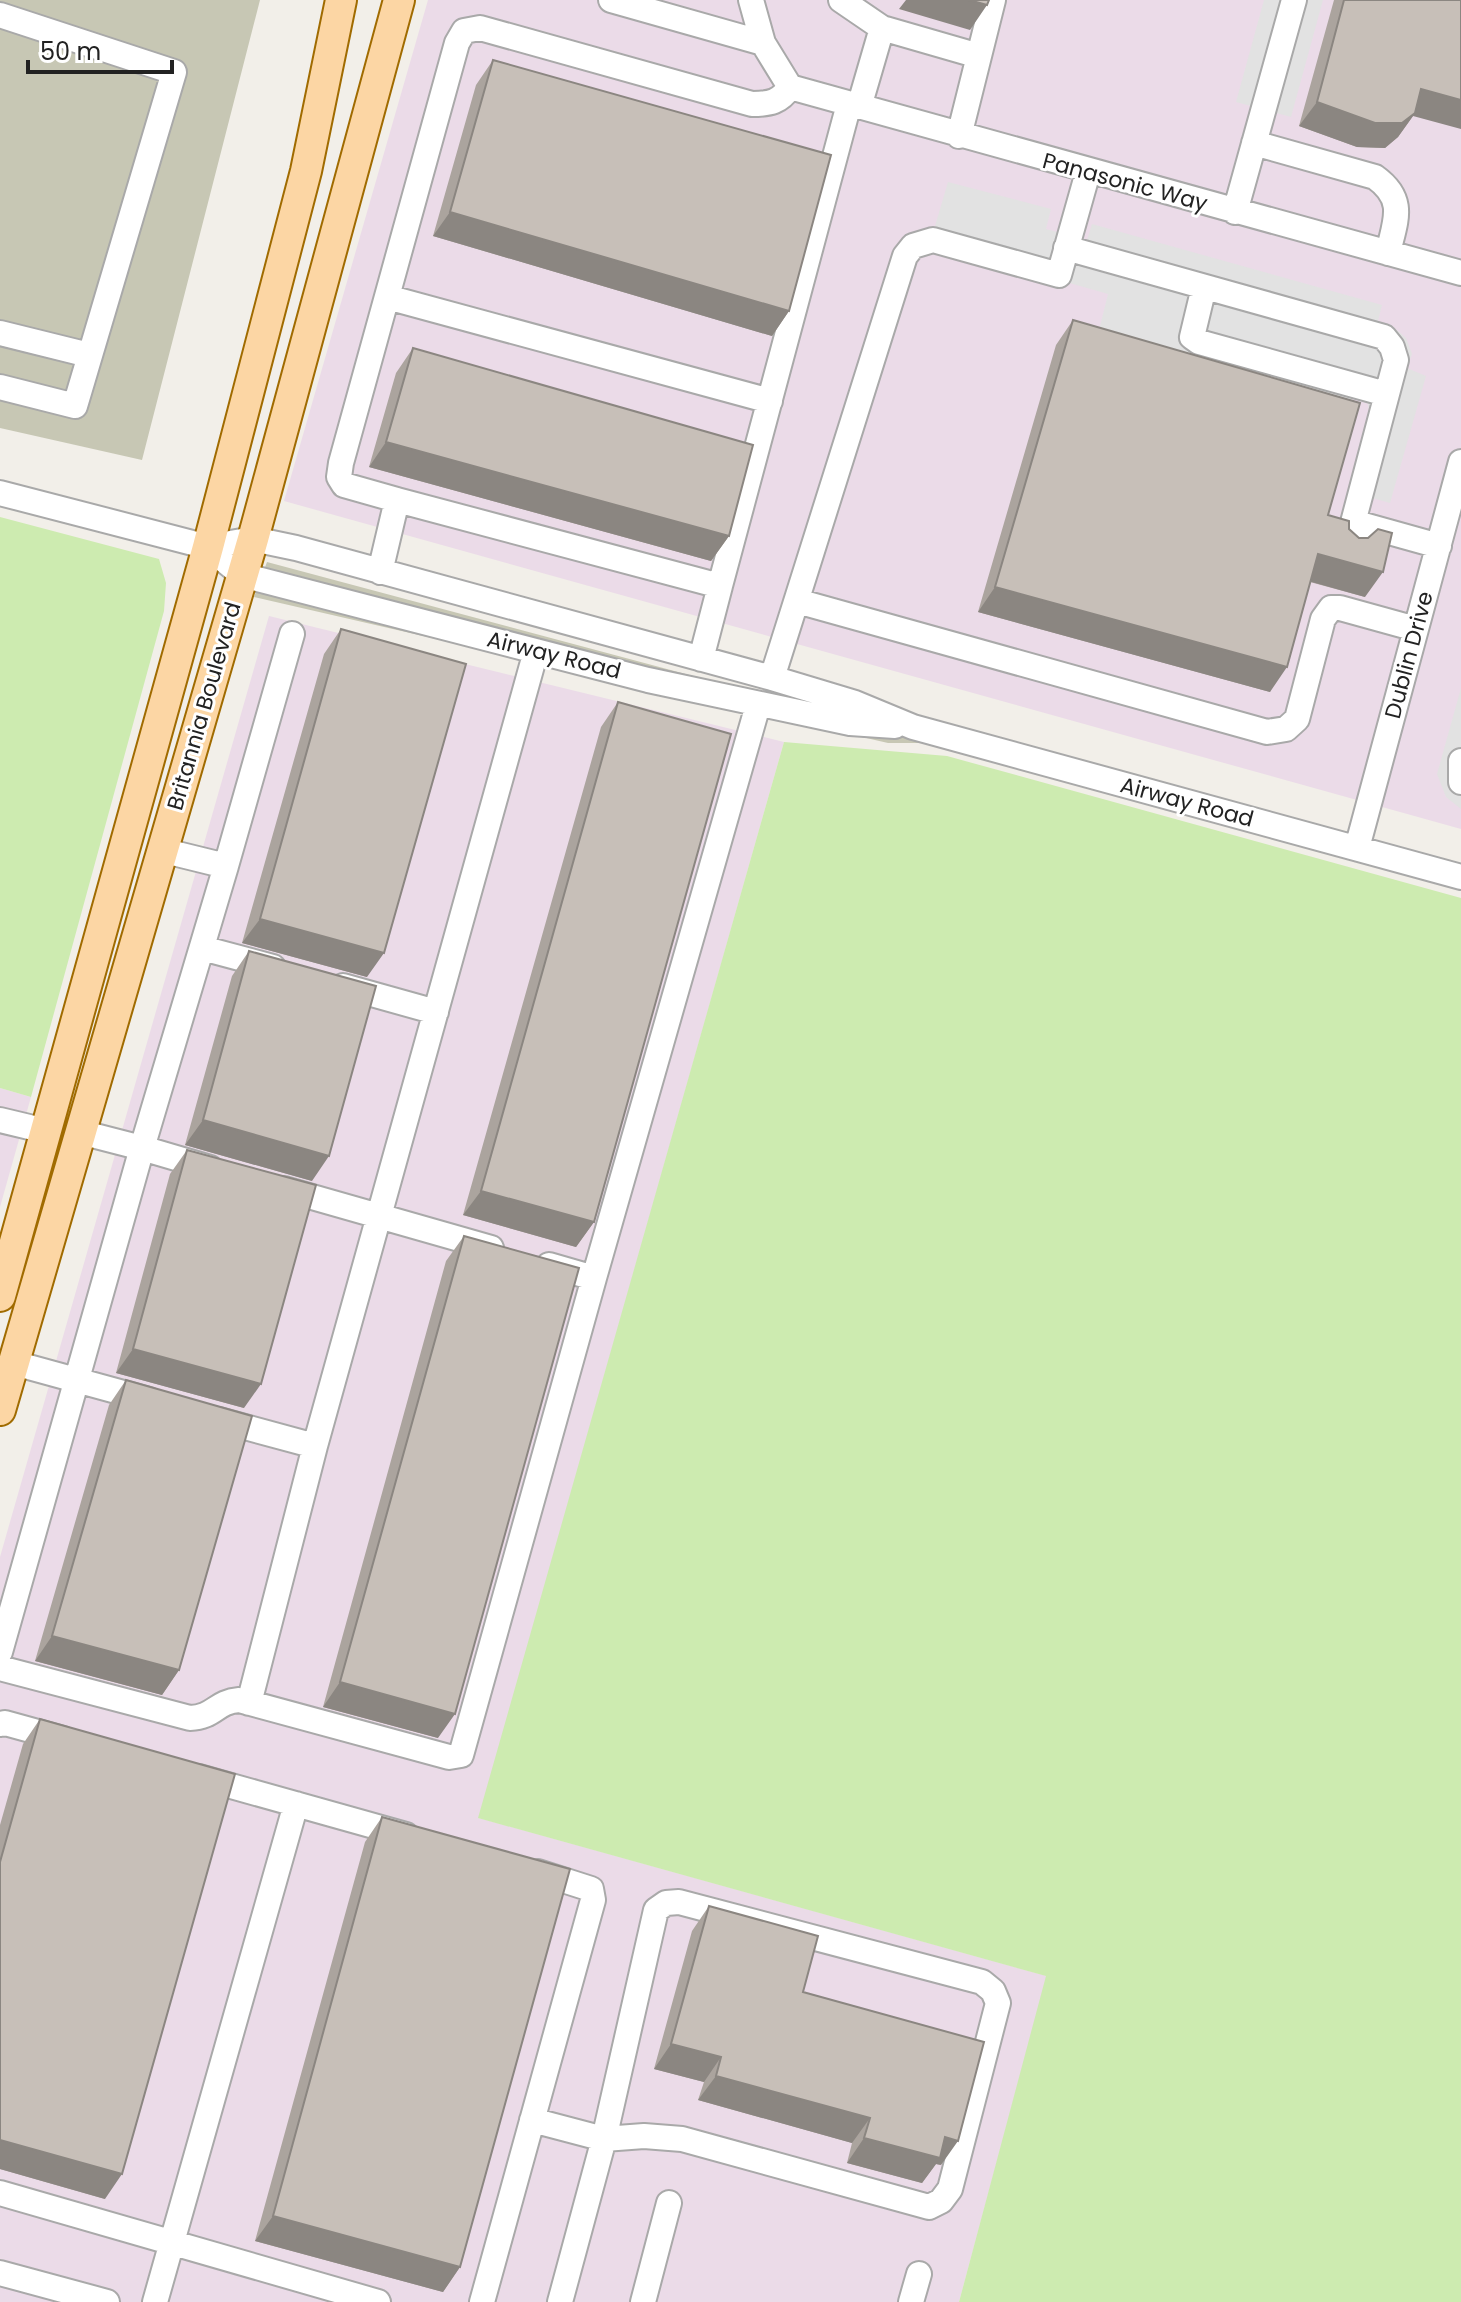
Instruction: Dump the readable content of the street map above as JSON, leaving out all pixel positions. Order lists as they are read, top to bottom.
{
  "streets": {
    "main road": ["Britannia Boulevard"],
    "street": ["Panasonic Way", "Airway Road", "Dublin Drive"]
  },
  "crossings": [
    ["Airway Road", "Dublin Drive"],
    ["Airway Road", "Britannia Boulevard"]
  ],
  "scale_bar": "50 m"
}
